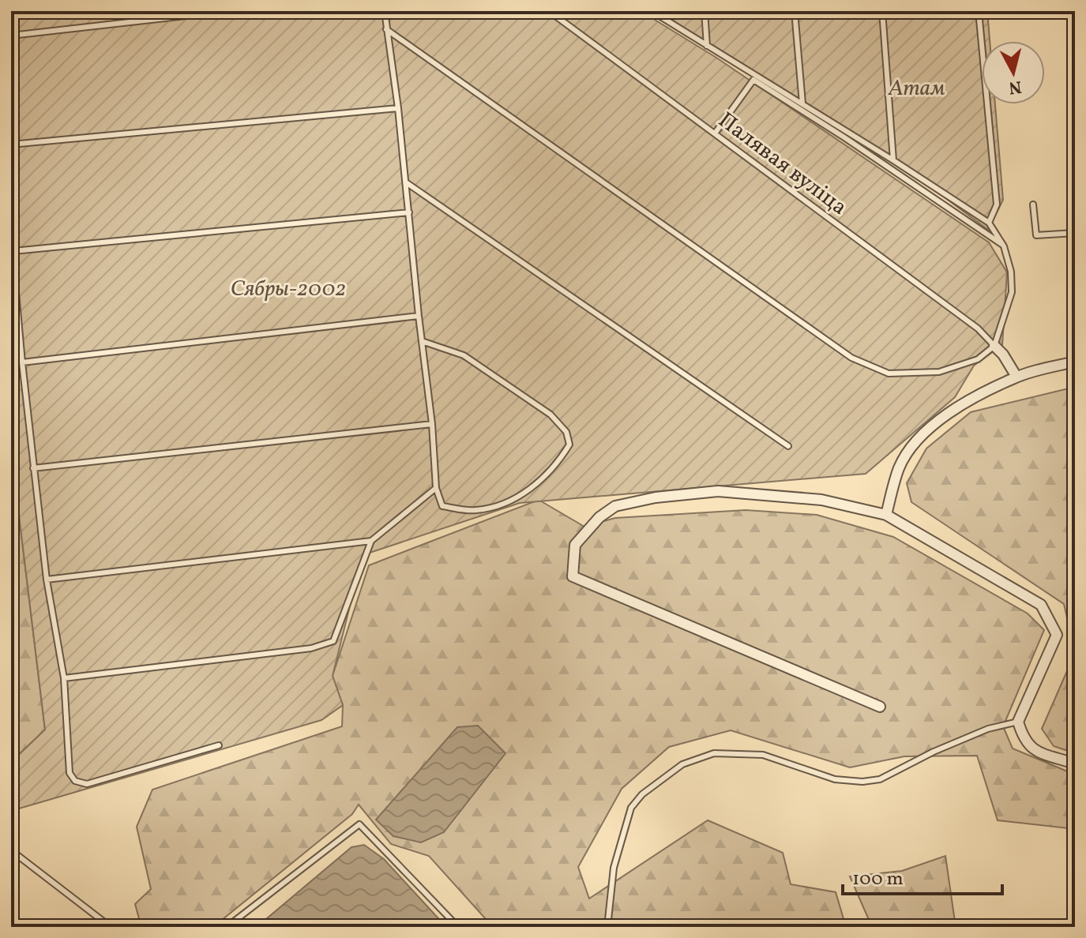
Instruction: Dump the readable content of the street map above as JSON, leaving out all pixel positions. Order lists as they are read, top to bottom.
{
  "streets": {
    "lane": ["Палявая вуліца"]
  },
  "parks": ["Атам", "Сябры-2002"],
  "scale_bar": "100 m",
  "north": "bottom"
}
